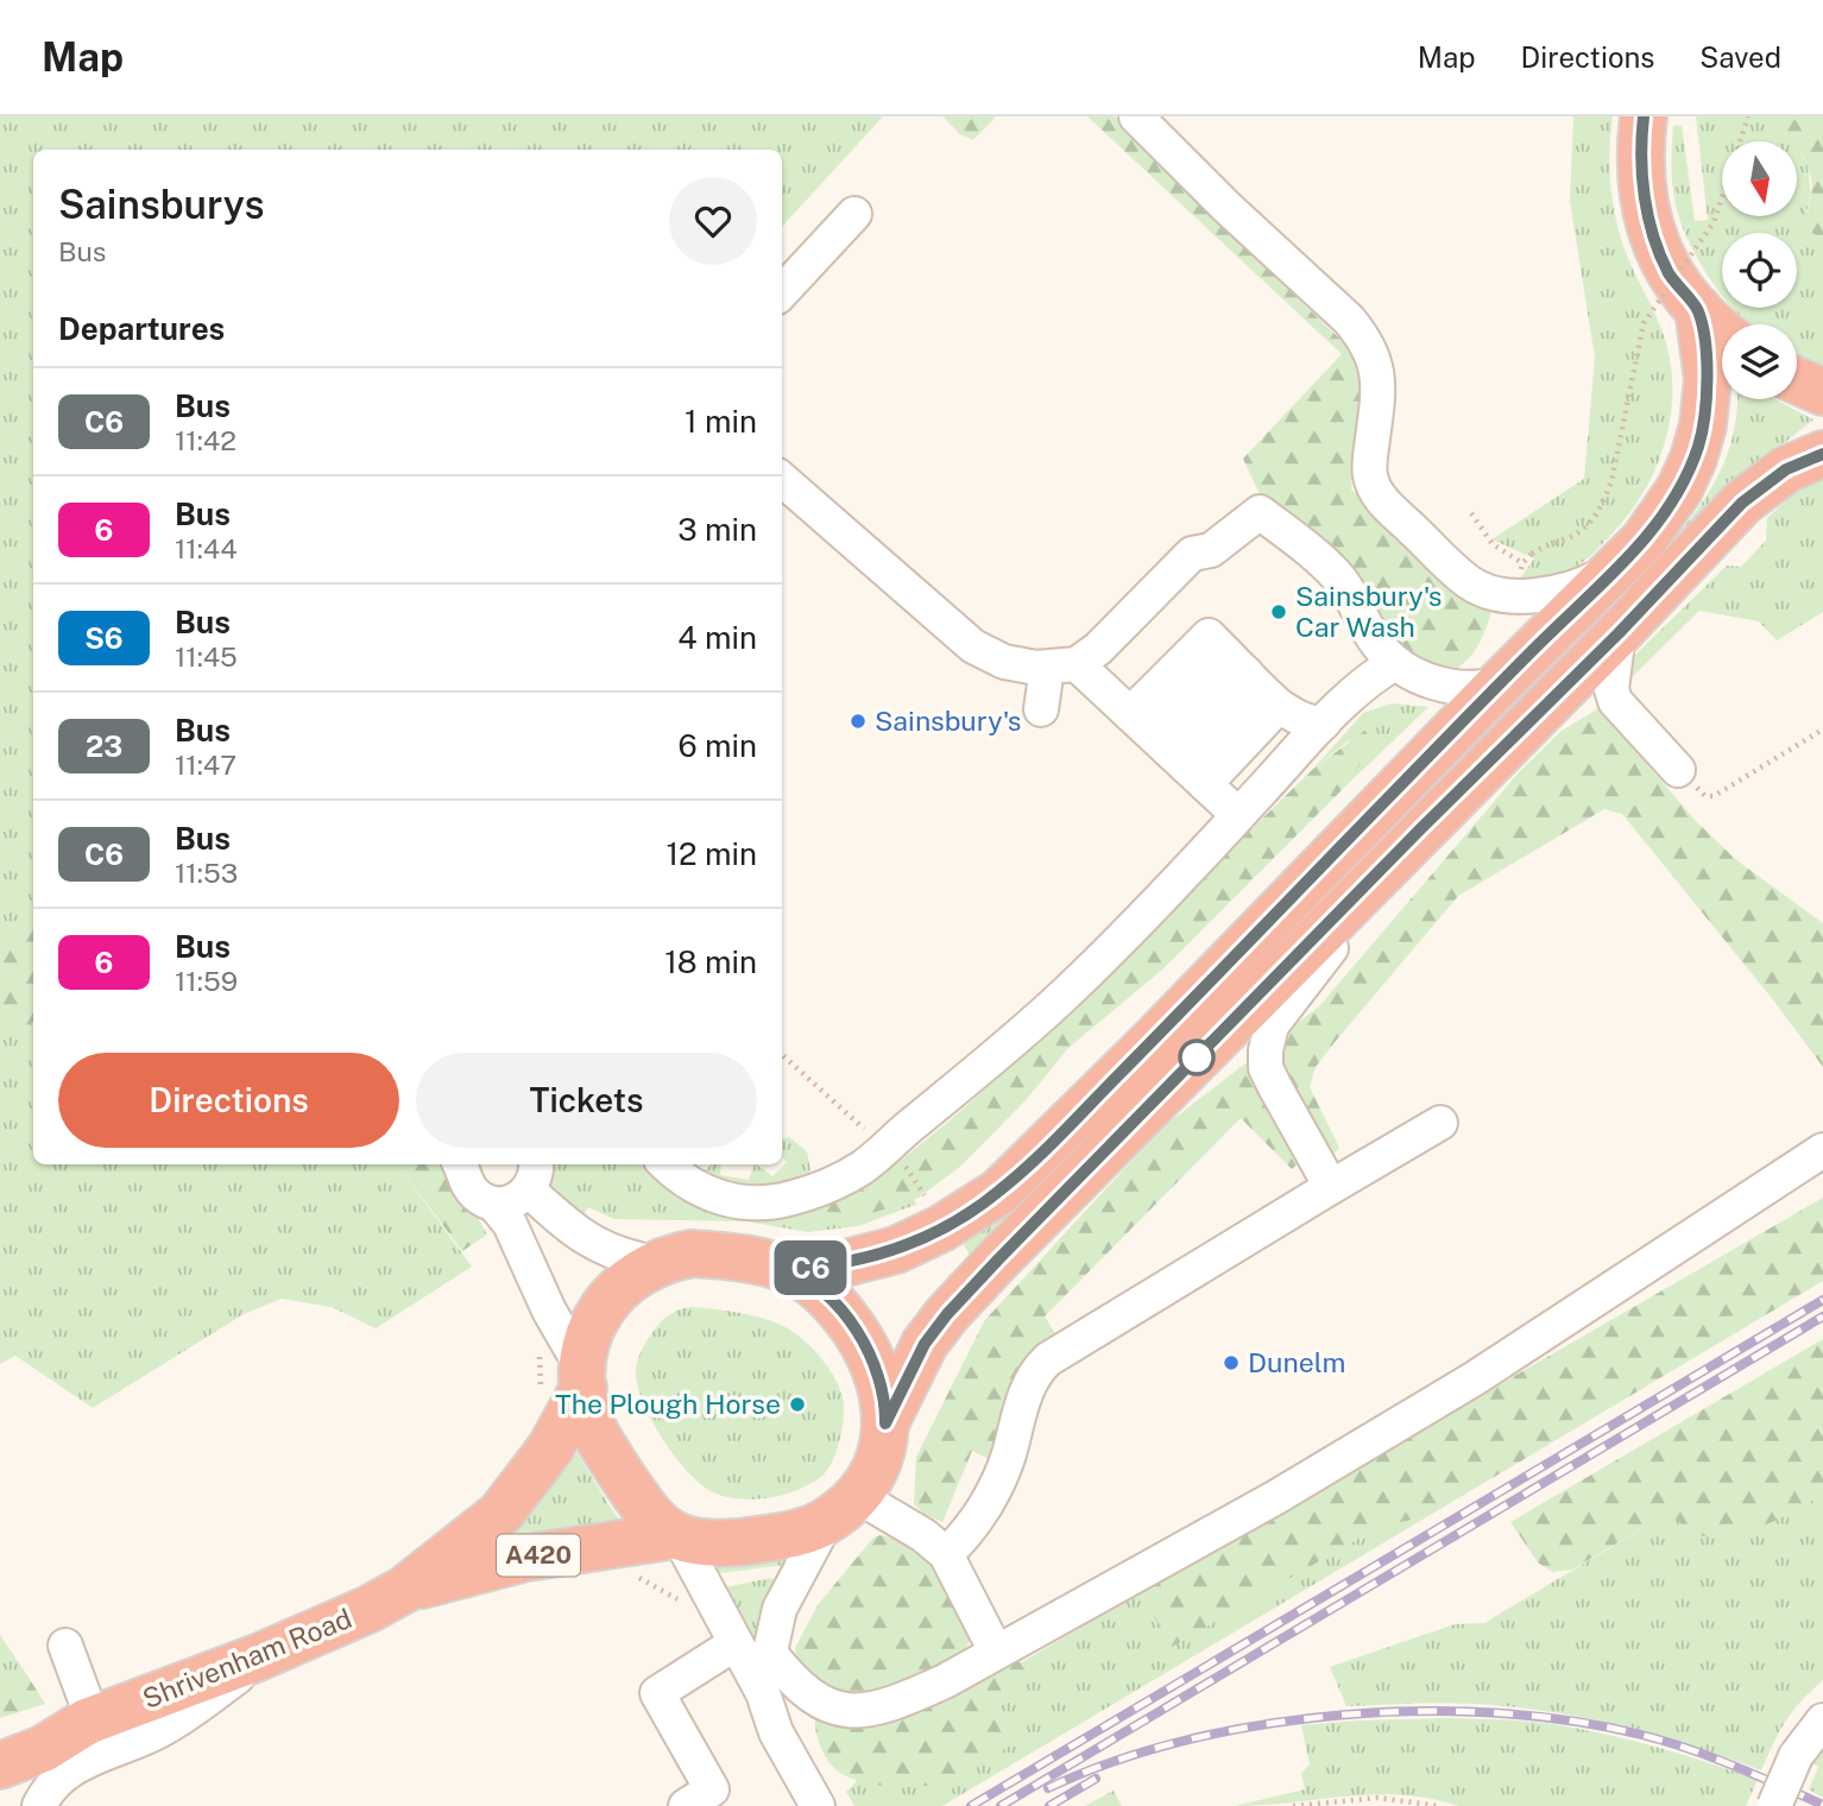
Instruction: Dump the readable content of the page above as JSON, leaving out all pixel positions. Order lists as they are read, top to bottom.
{
  "streets": {
    "highway": ["A420", "Shrivenham Road"]
  },
  "crossings": [
    ["A420", "Shrivenham Road"]
  ],
  "places": [
    "Sainsbury's Car Wash",
    "Sainsbury's",
    "Dunelm",
    "The Plough Horse"
  ],
  "lines": ["bus line C6"],
  "north": "bottom",
  "page": {
    "header": "Map",
    "nav": ["Map", "Directions", "Saved"],
    "on_map": "C6",
    "heading": [
      ["Sainsburys", "Bus"],
      "Departures"
    ],
    "list": [
      {
        "mark": "C6",
        "name": "Bus",
        "note": "11:42",
        "value": "1 min"
      },
      {
        "mark": "6",
        "name": "Bus",
        "note": "11:44",
        "value": "3 min"
      },
      {
        "mark": "S6",
        "name": "Bus",
        "note": "11:45",
        "value": "4 min"
      },
      {
        "mark": "23",
        "name": "Bus",
        "note": "11:47",
        "value": "6 min"
      },
      {
        "mark": "C6",
        "name": "Bus",
        "note": "11:53",
        "value": "12 min"
      },
      {
        "mark": "6",
        "name": "Bus",
        "note": "11:59",
        "value": "18 min"
      }
    ],
    "buttons": ["Directions", "Tickets"]
  }
}
